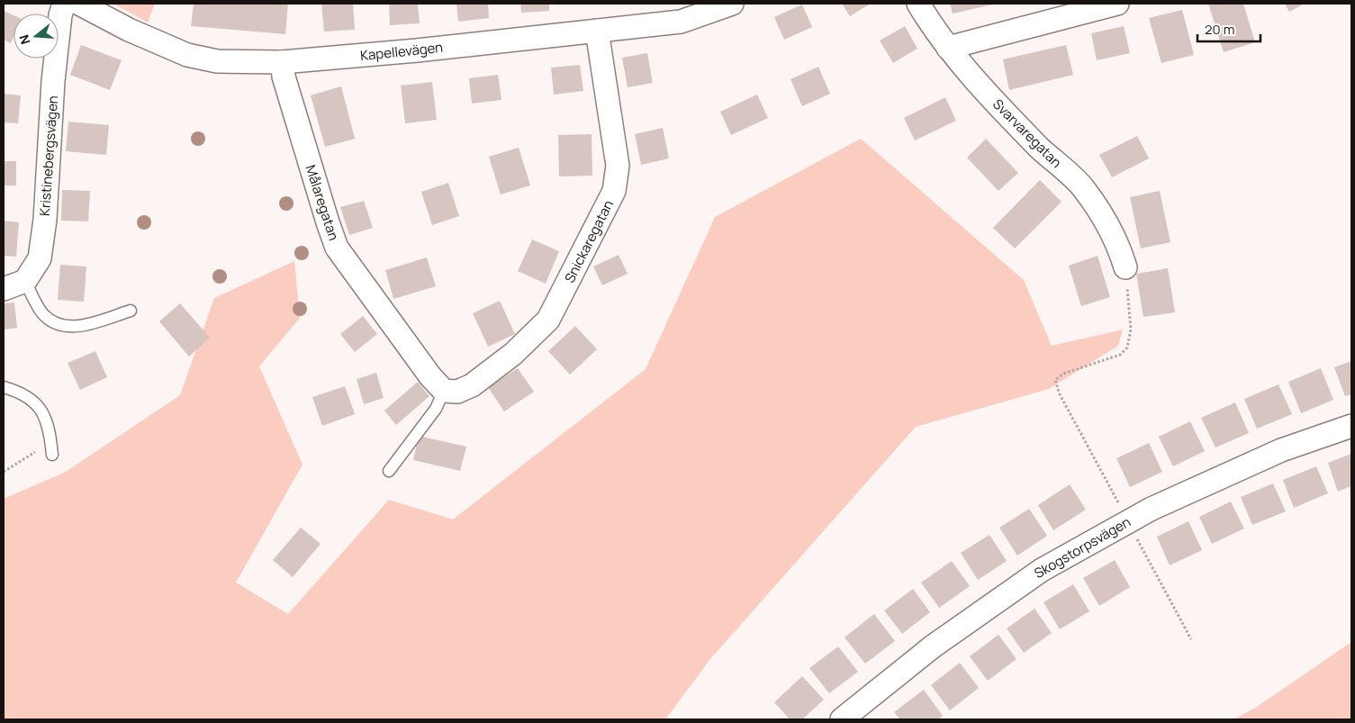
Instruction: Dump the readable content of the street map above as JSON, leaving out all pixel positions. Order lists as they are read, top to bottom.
{
  "streets": {
    "street": [
      "Kapellevägen",
      "Svarvaregatan",
      "Kristinebergsvägen",
      "Målaregatan",
      "Snickaregatan",
      "Skogstorpsvägen"
    ]
  },
  "crossings": [
    ["Kapellevägen", "Målaregatan"],
    ["Kapellevägen", "Snickaregatan"],
    ["Målaregatan", "Snickaregatan"]
  ],
  "scale_bar": "20 m",
  "north": "left"
}
